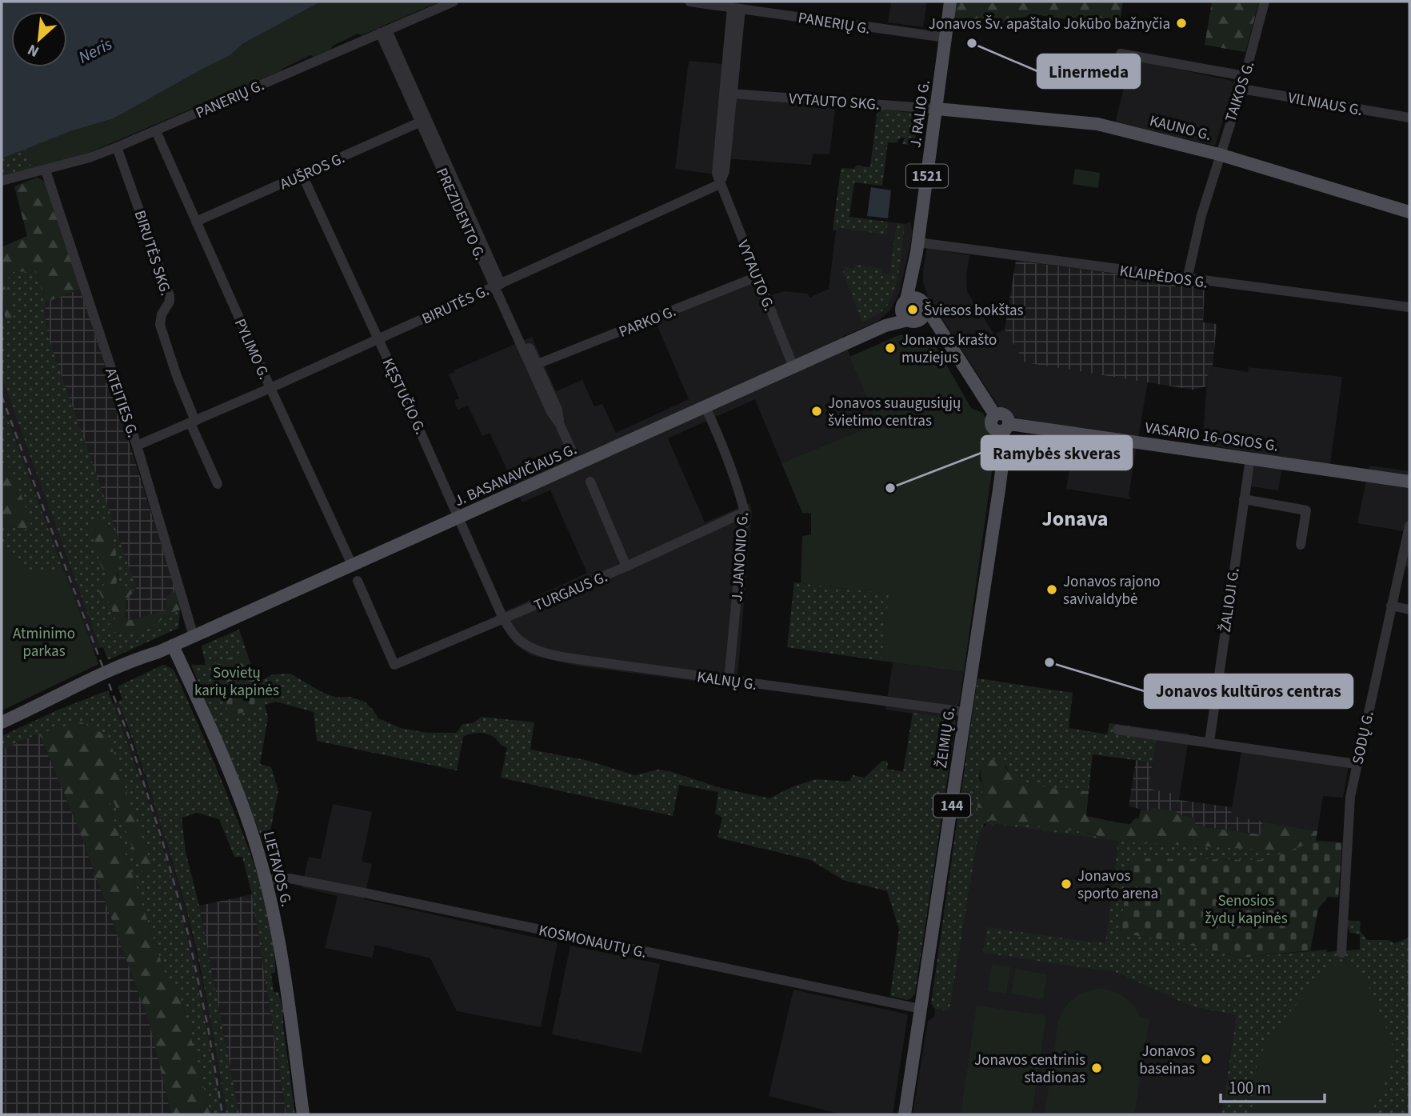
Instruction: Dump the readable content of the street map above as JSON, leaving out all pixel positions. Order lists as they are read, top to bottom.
{
  "streets": {
    "main road": [
      "J. RALIO G.",
      "KAUNO G.",
      "1521",
      "VASARIO 16-OSIOS G.",
      "J. BASANAVIČIAUS G.",
      "ŽEIMIŲ G.",
      "144",
      "LIETAVOS G."
    ],
    "street": [
      "PANERIŲ G.",
      "TAIKOS G.",
      "VYTAUTO SKG.",
      "VILNIAUS G.",
      "AUŠROS G.",
      "PREZIDENTO G.",
      "BIRUTĖS SKG.",
      "VYTAUTO G.",
      "KLAIPĖDOS G.",
      "BIRUTĖS G.",
      "PARKO G.",
      "PYLIMO G.",
      "KĘSTUČIO G.",
      "ATEITIES G.",
      "J. JANONIO G.",
      "TURGAUS G.",
      "ŽALIOJI G.",
      "KALNŲ G.",
      "SODŲ G.",
      "KOSMONAUTŲ G."
    ]
  },
  "crossings": [
    ["PANERIŲ G.", "J. RALIO G."],
    ["PANERIŲ G.", "PREZIDENTO G."],
    ["PANERIŲ G.", "BIRUTĖS SKG."],
    ["PANERIŲ G.", "VYTAUTO G."],
    ["PANERIŲ G.", "PYLIMO G."],
    ["PANERIŲ G.", "ATEITIES G."],
    ["TAIKOS G.", "VILNIAUS G."],
    ["TAIKOS G.", "KAUNO G."],
    ["TAIKOS G.", "KLAIPĖDOS G."],
    ["VYTAUTO SKG.", "J. RALIO G."],
    ["VYTAUTO SKG.", "KAUNO G."],
    ["J. RALIO G.", "KAUNO G."],
    ["J. RALIO G.", "KLAIPĖDOS G."],
    ["J. RALIO G.", "J. BASANAVIČIAUS G."],
    ["AUŠROS G.", "PREZIDENTO G."],
    ["AUŠROS G.", "PYLIMO G."],
    ["AUŠROS G.", "KĘSTUČIO G."],
    ["PREZIDENTO G.", "BIRUTĖS G."],
    ["PREZIDENTO G.", "PARKO G."],
    ["PREZIDENTO G.", "J. BASANAVIČIAUS G."],
    ["BIRUTĖS SKG.", "BIRUTĖS G."],
    ["VYTAUTO G.", "BIRUTĖS G."],
    ["VYTAUTO G.", "PARKO G."],
    ["VYTAUTO G.", "J. BASANAVIČIAUS G."],
    ["BIRUTĖS G.", "PYLIMO G."],
    ["BIRUTĖS G.", "KĘSTUČIO G."],
    ["BIRUTĖS G.", "ATEITIES G."],
    ["PYLIMO G.", "J. BASANAVIČIAUS G."],
    ["KĘSTUČIO G.", "J. BASANAVIČIAUS G."],
    ["KĘSTUČIO G.", "TURGAUS G."],
    ["KĘSTUČIO G.", "KALNŲ G."],
    ["ATEITIES G.", "J. BASANAVIČIAUS G."],
    ["VASARIO 16-OSIOS G.", "ŽALIOJI G."],
    ["VASARIO 16-OSIOS G.", "ŽEIMIŲ G."],
    ["J. BASANAVIČIAUS G.", "J. JANONIO G."],
    ["J. BASANAVIČIAUS G.", "LIETAVOS G."],
    ["J. JANONIO G.", "TURGAUS G."],
    ["J. JANONIO G.", "KALNŲ G."],
    ["TURGAUS G.", "KALNŲ G."],
    ["KALNŲ G.", "ŽEIMIŲ G."],
    ["ŽEIMIŲ G.", "KOSMONAUTŲ G."],
    ["LIETAVOS G.", "KOSMONAUTŲ G."]
  ],
  "districts": ["Jonava"],
  "water": ["Neris"],
  "parks": ["Atminimo parkas", "Sovietų karių kapinės", "Senosios žydų kapinės"],
  "places": [
    "Jonavos Šv. apaštalo Jokūbo bažnyčia",
    "Linermeda",
    "Šviesos bokštas",
    "Jonavos krašto muziejus",
    "Jonavos suaugusiųjų švietimo centras",
    "Ramybės skveras",
    "Jonavos rajono savivaldybė",
    "Jonavos kultūros centras",
    "Jonavos sporto arena",
    "Jonavos baseinas",
    "Jonavos centrinis stadionas"
  ],
  "scale_bar": "100 m",
  "north": "bottom left"
}
